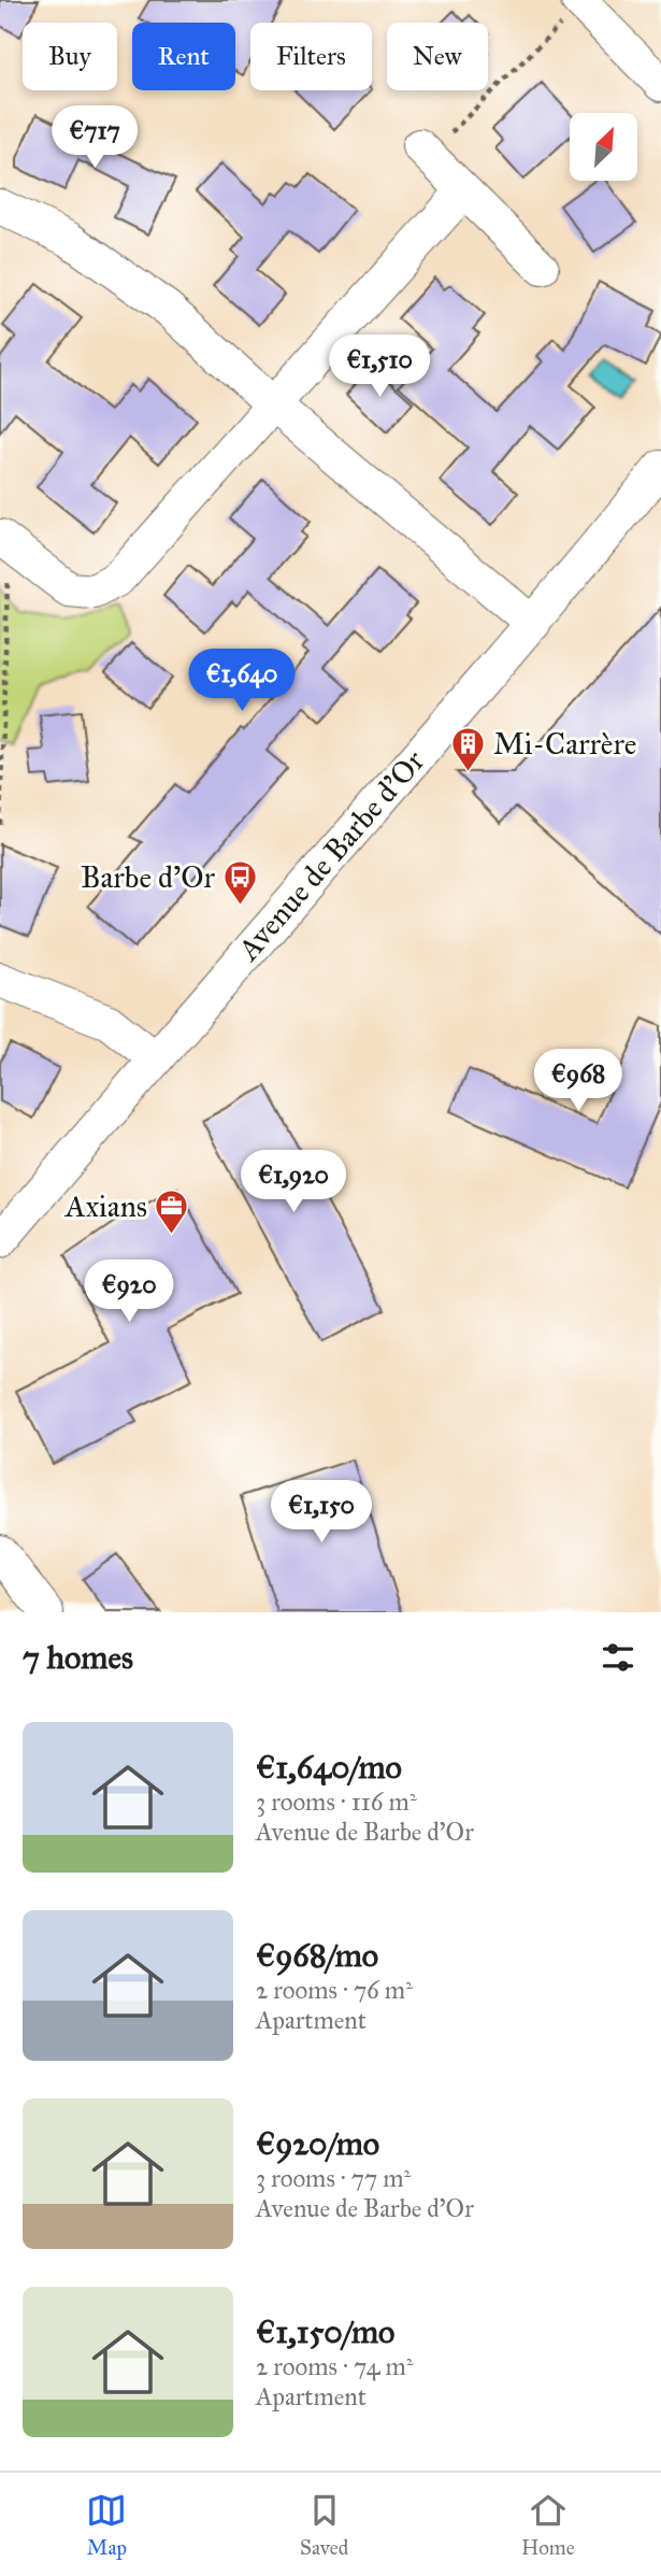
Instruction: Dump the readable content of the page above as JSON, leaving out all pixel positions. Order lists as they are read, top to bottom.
{
  "streets": {
    "street": ["Avenue de Barbe d'Or"]
  },
  "places": {
    "building": ["Mi-Carrère"],
    "bus stop": ["Barbe d'Or"],
    "office": ["Axians"]
  },
  "north": "top right",
  "page": {
    "chip": [
      "Buy",
      "Rent",
      "Filters",
      "New"
    ],
    "price": [
      "€717",
      "€1,510",
      "€1,640",
      "€968",
      "€1,920",
      "€920",
      "€1,150"
    ],
    "heading": "7 homes",
    "list": [
      {
        "name": "€1,640/mo",
        "note": "3 rooms · 116 m² · Avenue de Barbe d'Or"
      },
      {
        "name": "€968/mo",
        "note": "2 rooms · 76 m² · Apartment"
      },
      {
        "name": "€920/mo",
        "note": "3 rooms · 77 m² · Avenue de Barbe d'Or"
      },
      {
        "name": "€1,150/mo",
        "note": "2 rooms · 74 m² · Apartment"
      }
    ],
    "tabs": ["Map", "Saved", "Home"]
  }
}
